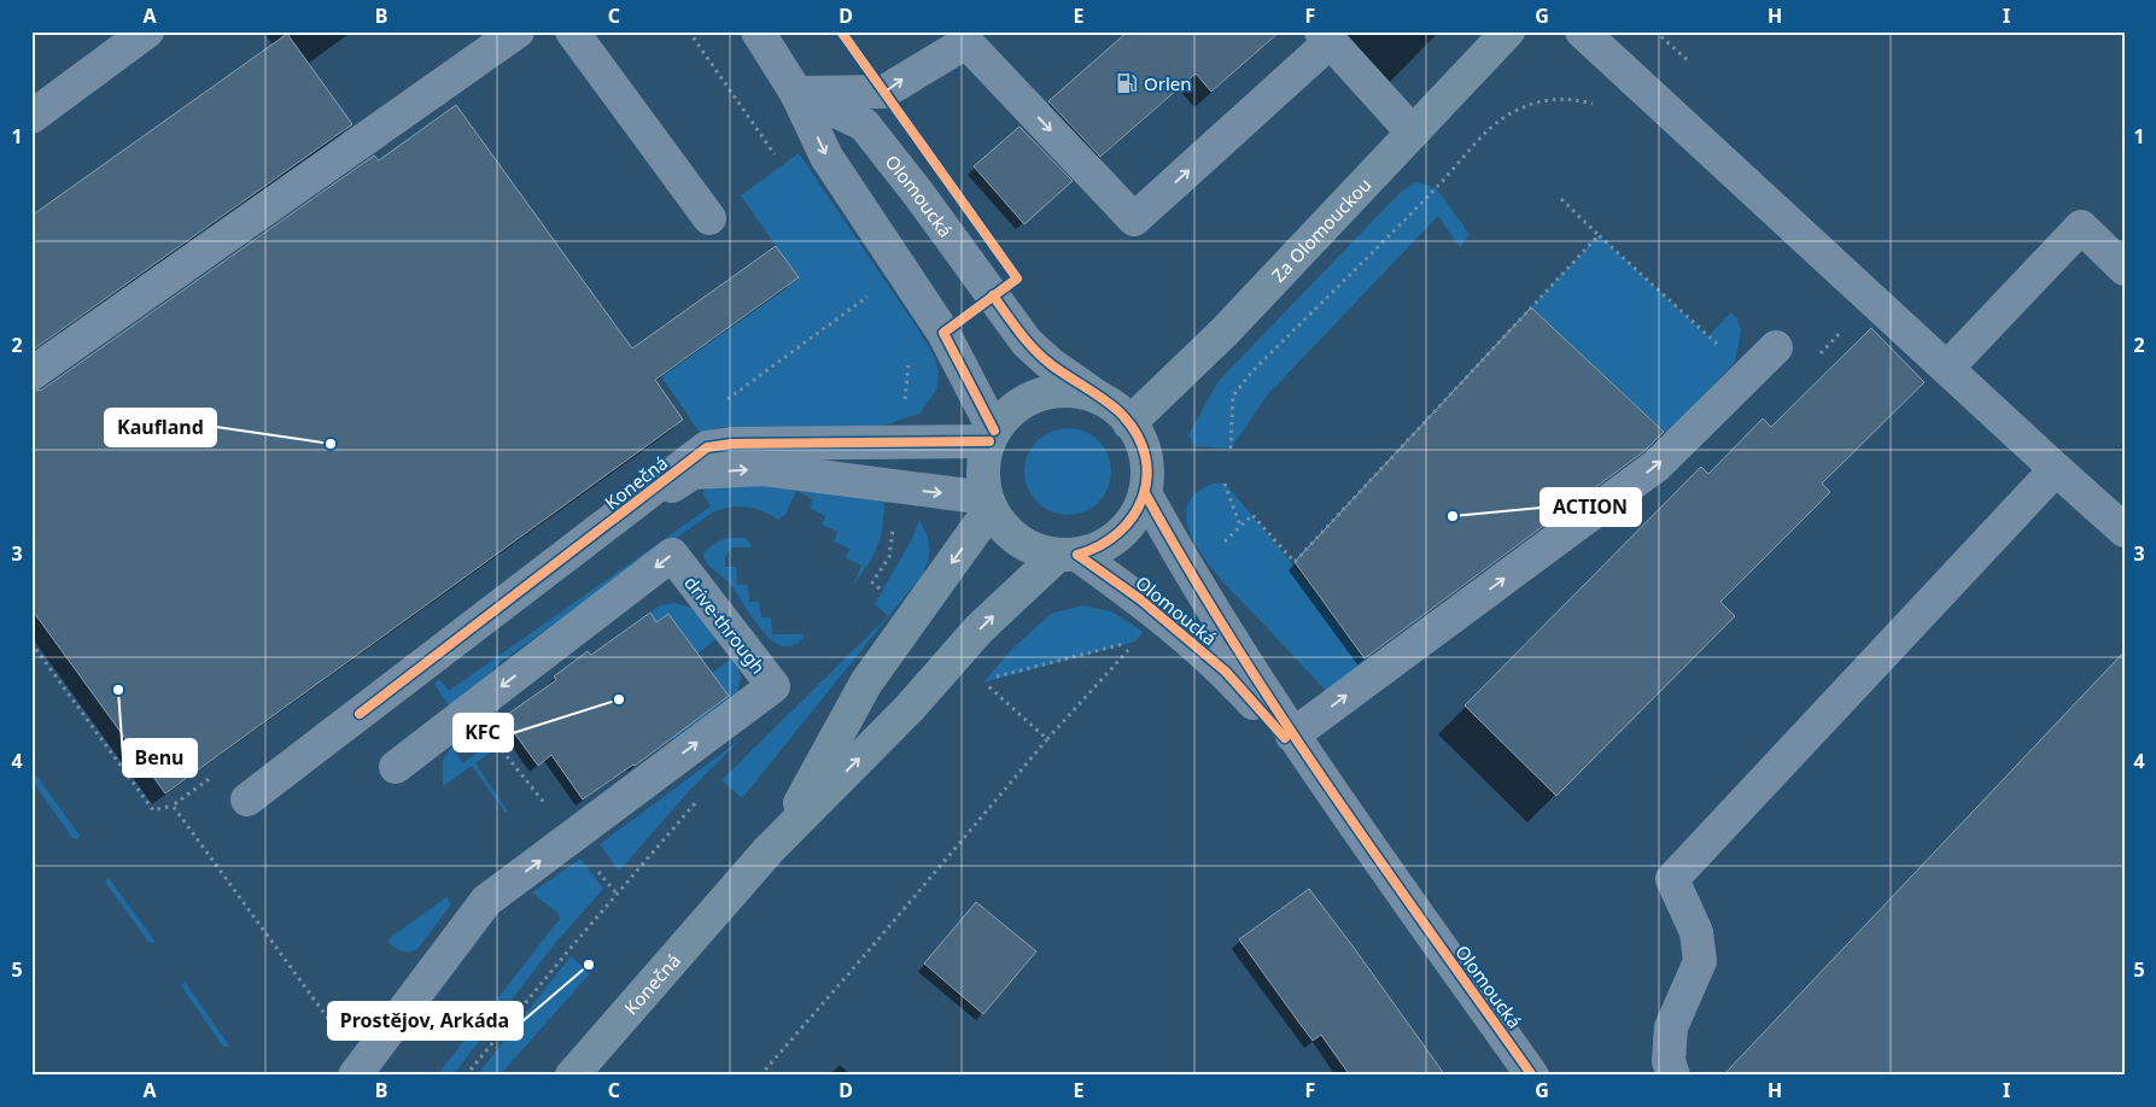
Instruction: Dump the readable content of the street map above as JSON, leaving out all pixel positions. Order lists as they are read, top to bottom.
{
  "streets": {
    "main road": ["Olomoucká", "Za Olomouckou", "Konečná"],
    "street": ["drive-through"]
  },
  "crossings": [
    ["Olomoucká", "Za Olomouckou"],
    ["Olomoucká", "Konečná"],
    ["Za Olomouckou", "Konečná"]
  ],
  "places": {
    "fuel station": ["Orlen"],
    "other": [
      "Kaufland",
      "ACTION",
      "Benu",
      "KFC",
      "Prostějov, Arkáda"
    ]
  },
  "grid": {
    "columns": [
      "A",
      "B",
      "C",
      "D",
      "E",
      "F",
      "G",
      "H",
      "I"
    ],
    "rows": [
      "1",
      "2",
      "3",
      "4",
      "5"
    ]
  }
}
